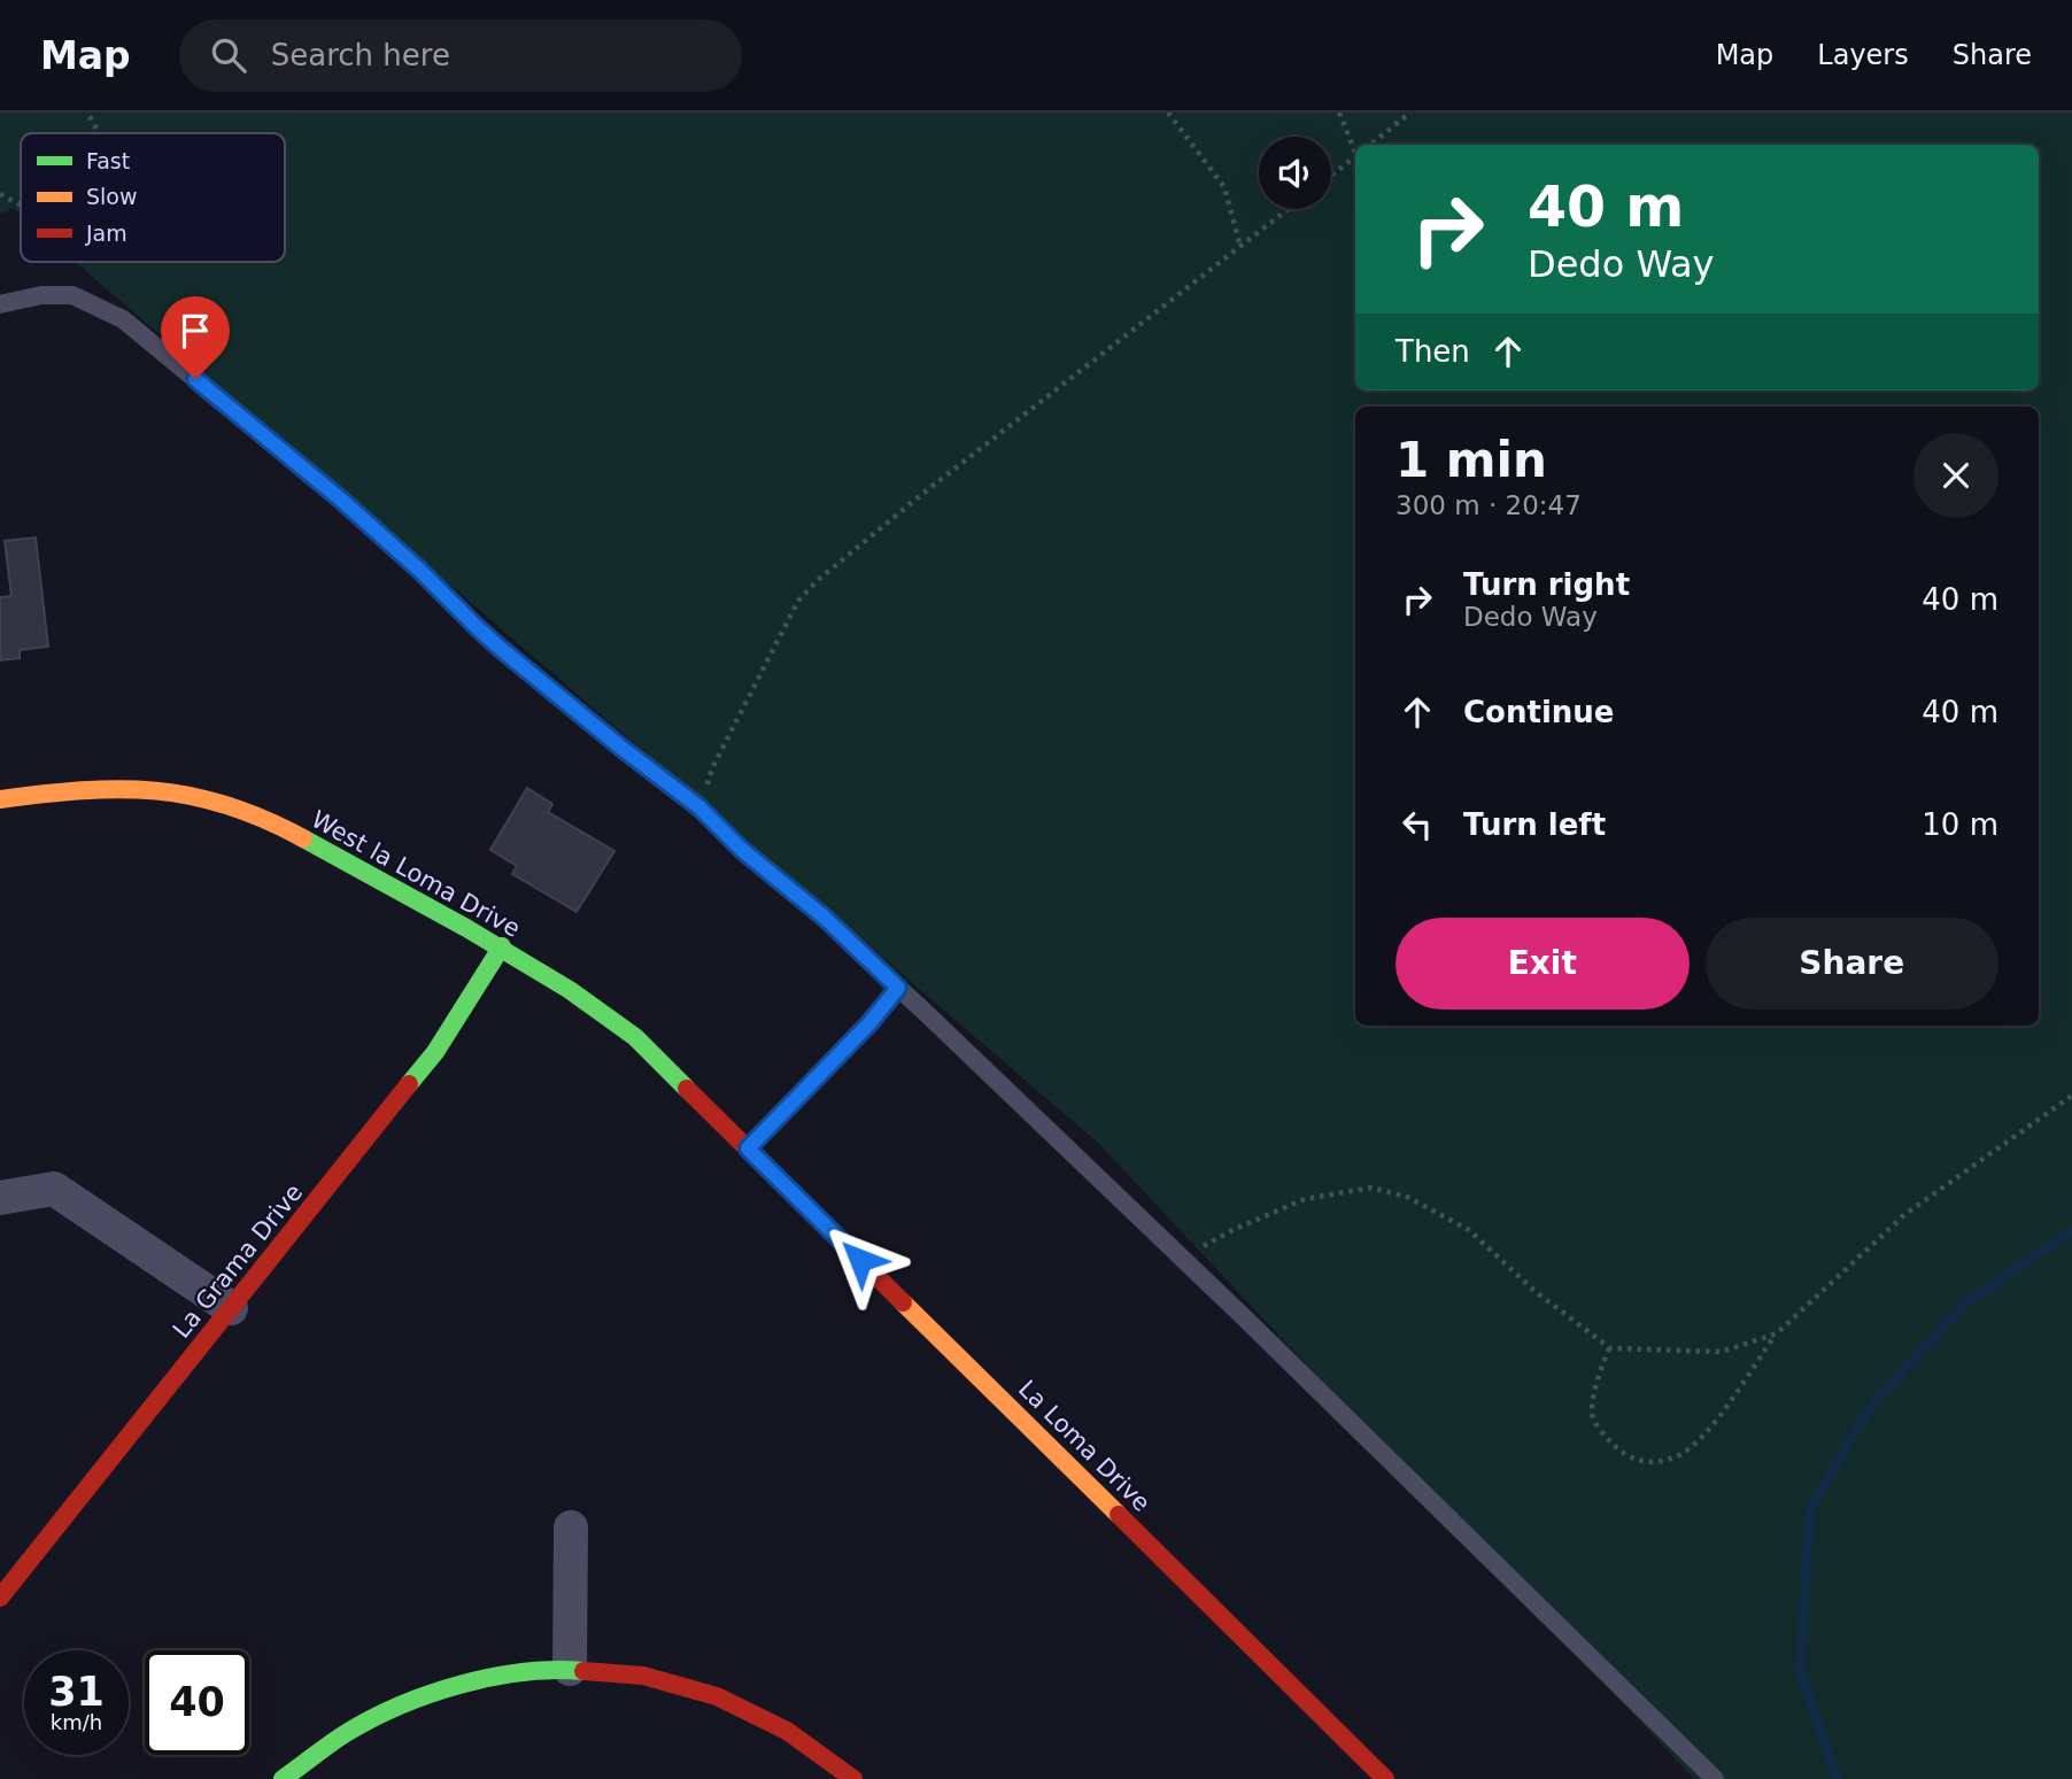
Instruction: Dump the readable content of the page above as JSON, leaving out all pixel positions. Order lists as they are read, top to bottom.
{
  "streets": {
    "street": ["West la Loma Drive", "La Grama Drive", "La Loma Drive"]
  },
  "crossings": [
    ["West la Loma Drive", "La Grama Drive"],
    ["West la Loma Drive", "La Loma Drive"]
  ],
  "legend": ["Fast", "Slow", "Jam"],
  "page": {
    "header": "Map",
    "search": "Search here",
    "nav": ["Map", "Layers", "Share"],
    "turn": ["40 m", "Dedo Way"],
    "then": "Then",
    "heading": ["1 min", "300 m · 20:47"],
    "list": [
      {
        "name": "Turn right",
        "note": "Dedo Way",
        "value": "40 m"
      },
      {
        "name": "Continue",
        "value": "40 m"
      },
      {
        "name": "Turn left",
        "value": "10 m"
      }
    ],
    "buttons": ["Exit", "Share"],
    "speed": "31 km/h",
    "limit": "40"
  }
}
